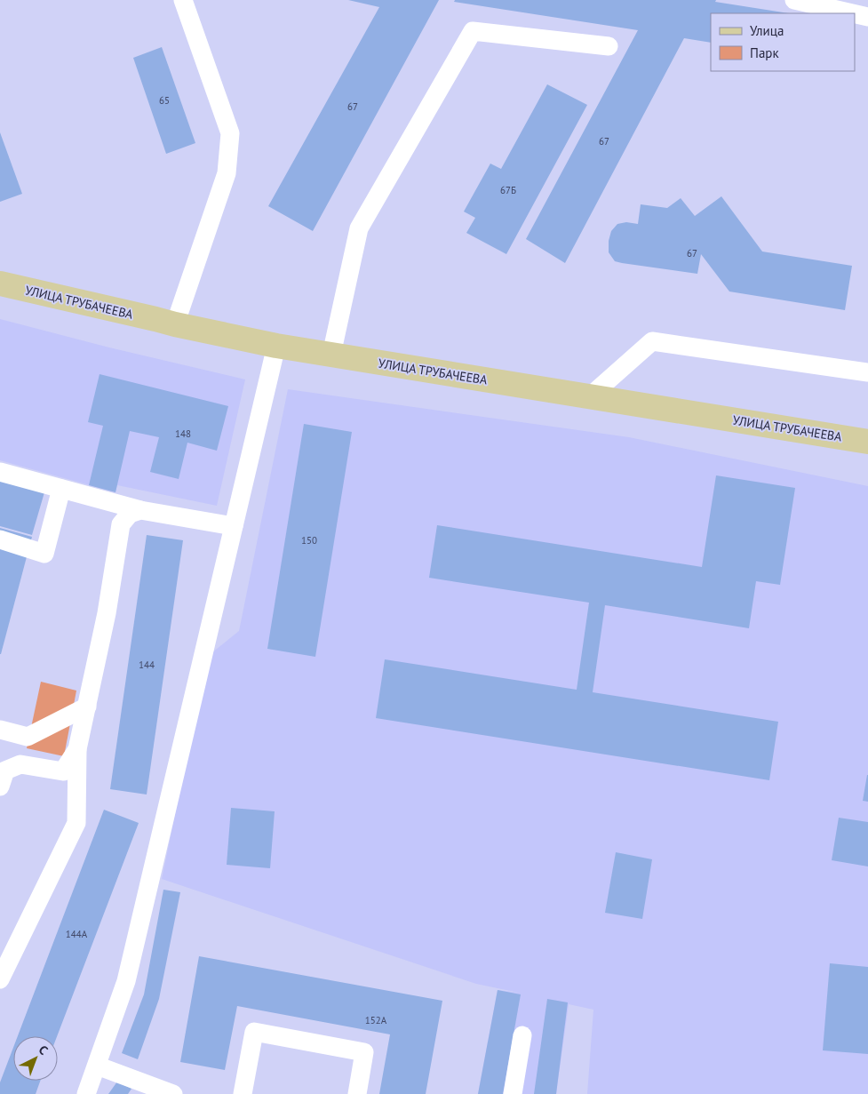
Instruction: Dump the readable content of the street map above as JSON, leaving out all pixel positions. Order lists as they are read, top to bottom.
{
  "streets": {
    "main road": ["УЛИЦА ТРУБАЧЕЕВА"]
  },
  "house_numbers": [
    "65",
    "67",
    "67",
    "67Б",
    "67",
    "148",
    "150",
    "144",
    "144А",
    "152А"
  ],
  "legend": ["Улица", "Парк"],
  "north": "top right"
}
